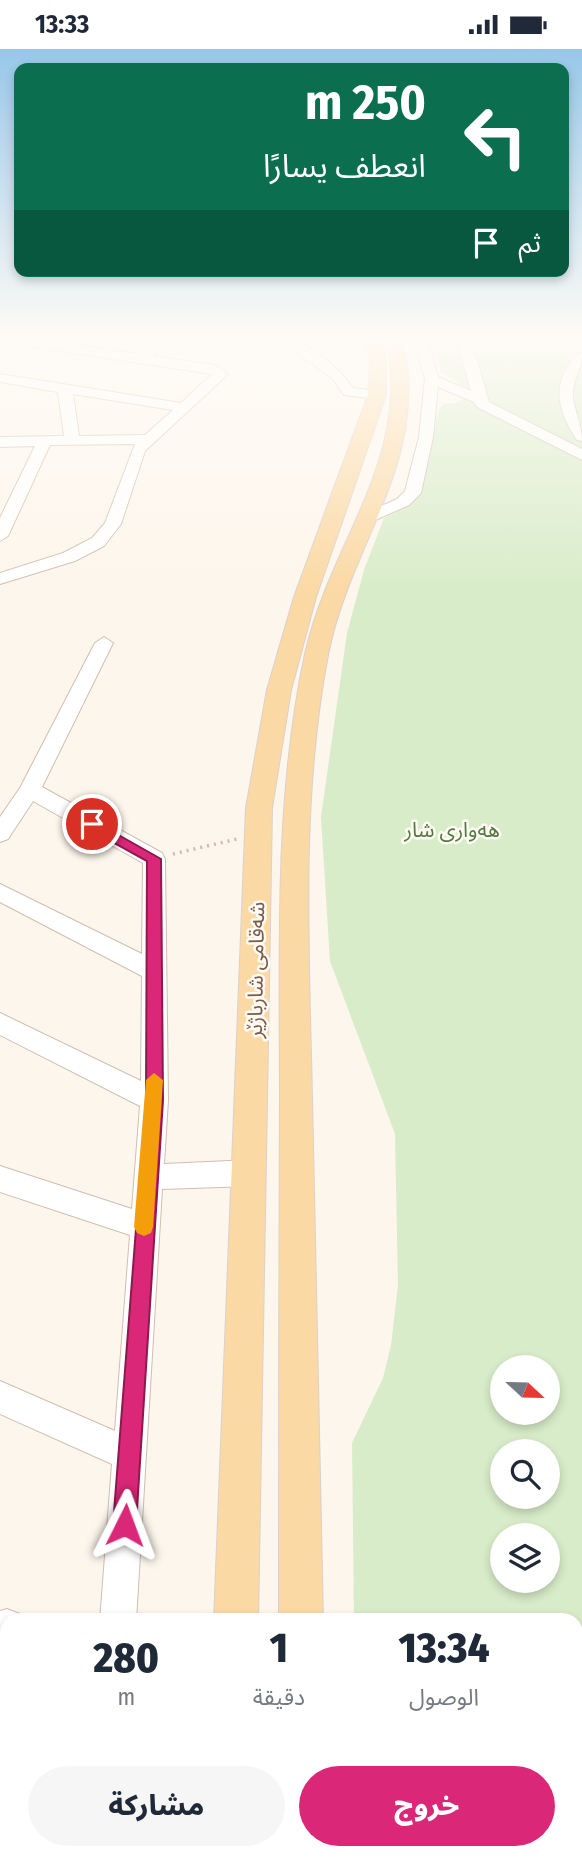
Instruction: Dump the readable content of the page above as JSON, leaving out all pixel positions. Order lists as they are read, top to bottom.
{
  "streets": {
    "main road": ["شەقامی شارباژێر"]
  },
  "parks": ["هەواری شار"],
  "north": "right",
  "page": {
    "status": "13:33",
    "turn": ["250 m", "انعطف يسارًا"],
    "then": "ثم",
    "eta": [
      "13:34",
      "الوصول",
      "1",
      "دقيقة",
      "280",
      "m"
    ],
    "buttons": ["خروج", "مشاركة"]
  }
}
